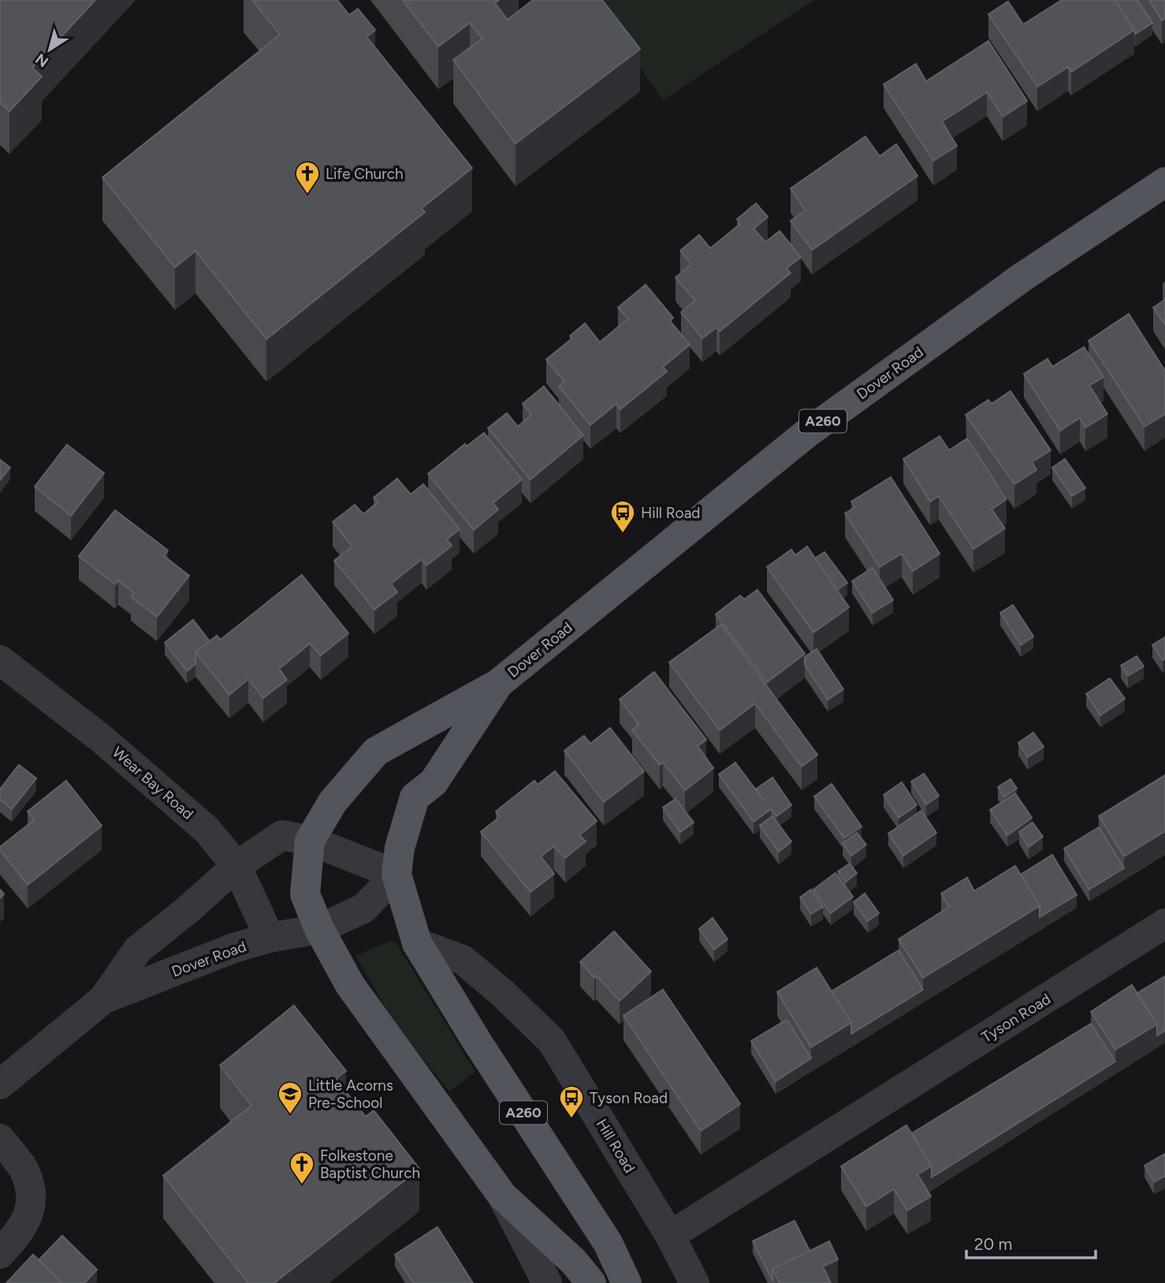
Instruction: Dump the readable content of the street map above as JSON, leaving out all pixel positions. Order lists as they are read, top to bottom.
{
  "streets": {
    "main road": ["Dover Road", "A260"],
    "street": ["Wear Bay Road", "Tyson Road", "Hill Road"]
  },
  "crossings": [
    ["Dover Road", "A260"],
    ["Dover Road", "Wear Bay Road"],
    ["A260", "Hill Road"],
    ["Tyson Road", "Hill Road"]
  ],
  "places": {
    "church": ["Life Church", "Folkestone Baptist Church"],
    "bus stop": ["Hill Road", "Tyson Road"],
    "school or university": ["Little Acorns Pre-School"]
  },
  "scale_bar": "20 m",
  "north": "bottom left"
}
